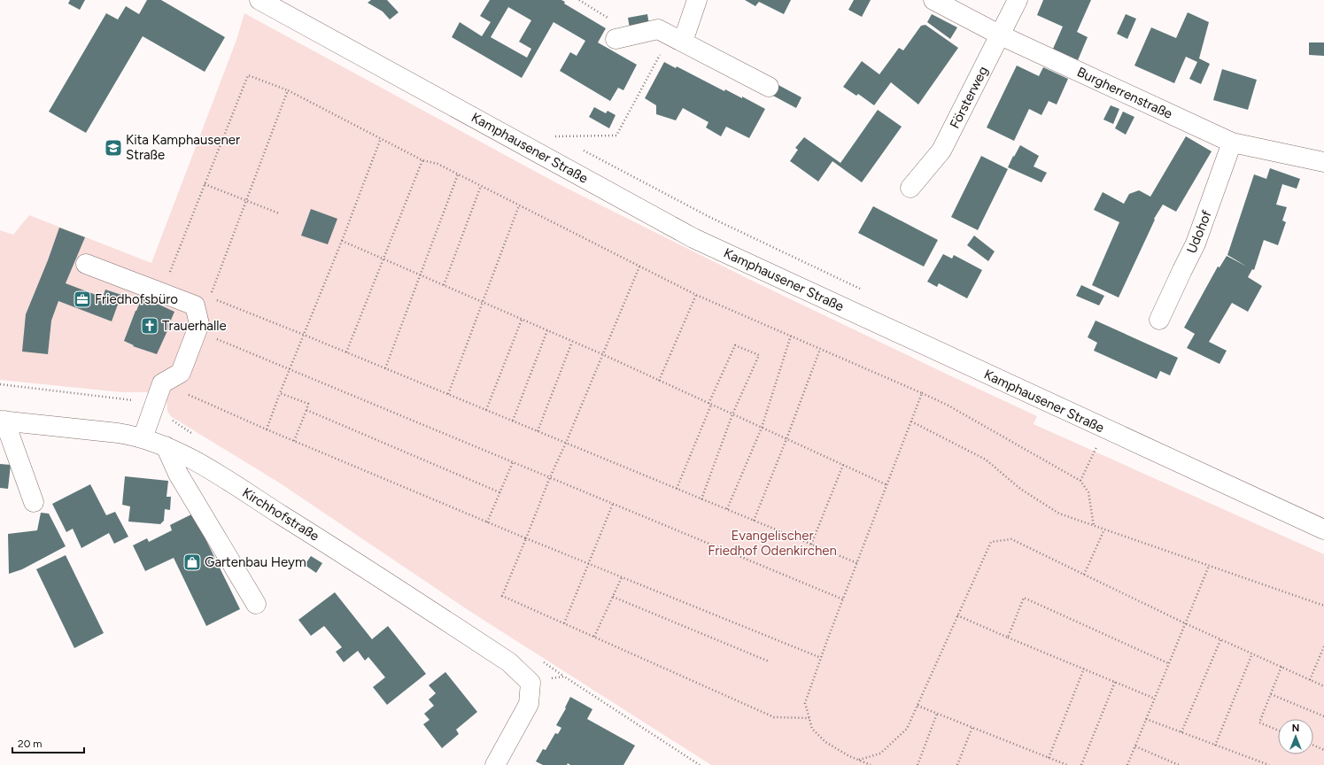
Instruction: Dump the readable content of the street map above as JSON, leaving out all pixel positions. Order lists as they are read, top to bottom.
{
  "streets": {
    "street": [
      "Burgherrenstraße",
      "Försterweg",
      "Kamphausener Straße",
      "Udohof",
      "Kirchhofstraße"
    ]
  },
  "crossings": [
    ["Burgherrenstraße", "Försterweg"],
    ["Burgherrenstraße", "Udohof"]
  ],
  "parks": ["Evangelischer Friedhof Odenkirchen"],
  "places": {
    "school or university": ["Kita Kamphausener Straße"],
    "office": ["Friedhofsbüro"],
    "church": ["Trauerhalle"],
    "shop": ["Gartenbau Heym"]
  },
  "scale_bar": "20 m",
  "north": "top"
}
